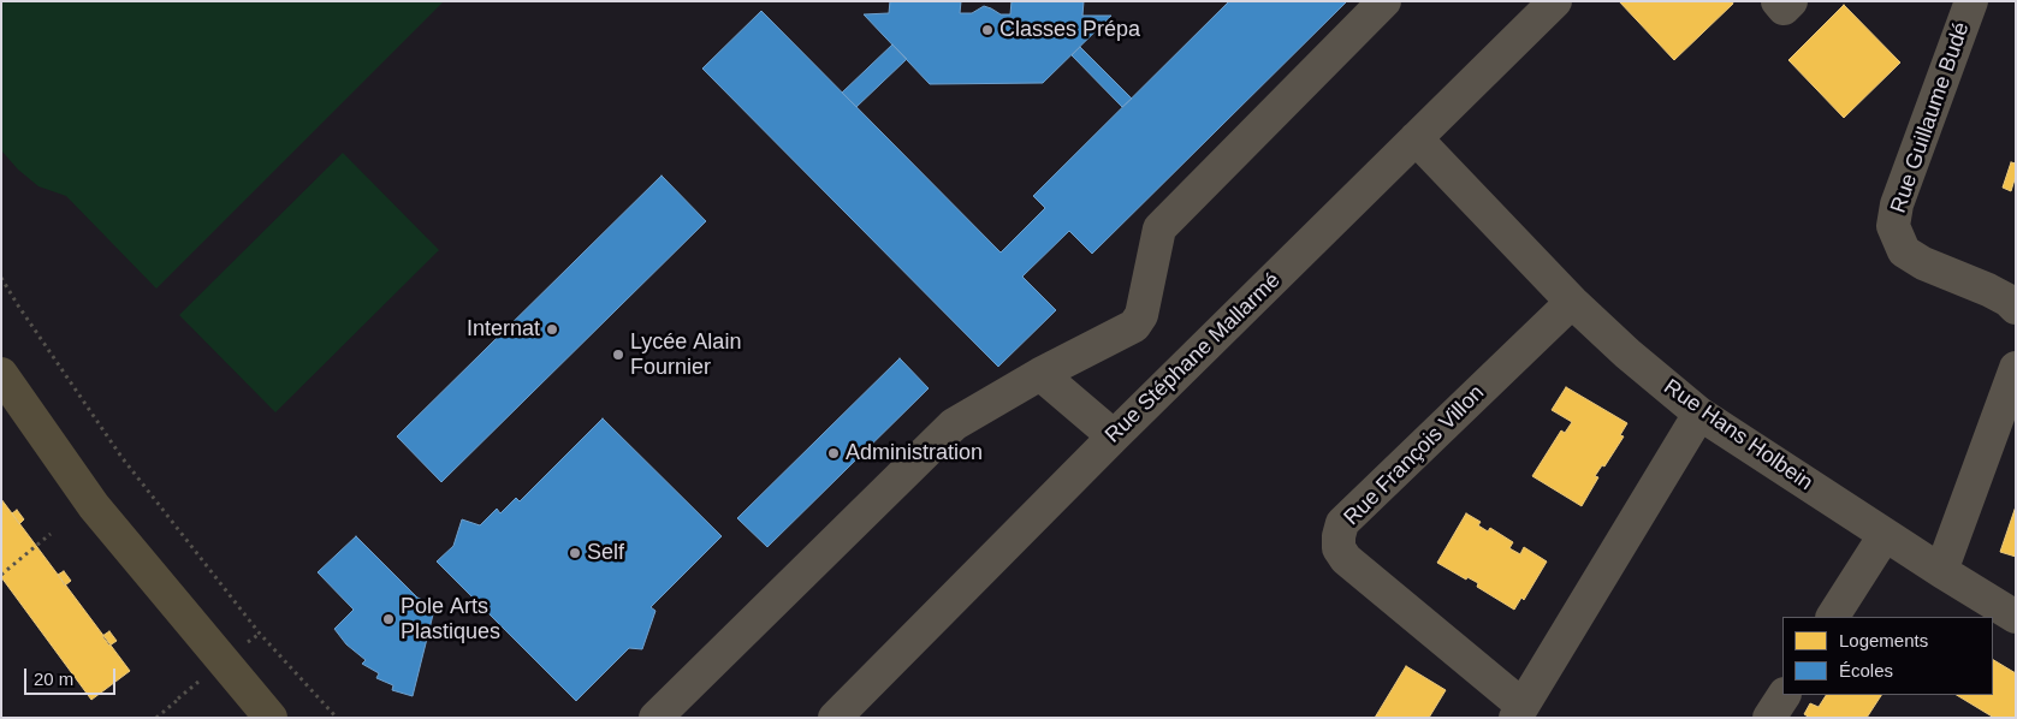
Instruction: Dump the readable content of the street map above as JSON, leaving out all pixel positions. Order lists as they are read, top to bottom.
{
  "streets": {
    "street": [
      "Rue Guillaume Budé",
      "Rue Stéphane Mallarmé",
      "Rue Hans Holbein",
      "Rue François Villon"
    ]
  },
  "crossings": [
    ["Rue Stéphane Mallarmé", "Rue Hans Holbein"],
    ["Rue Hans Holbein", "Rue François Villon"]
  ],
  "places": [
    "Classes Prépa",
    "Internat",
    "Lycée Alain Fournier",
    "Administration",
    "Self",
    "Pole Arts Plastiques"
  ],
  "legend": ["Logements", "Écoles"],
  "scale_bar": "20 m"
}
